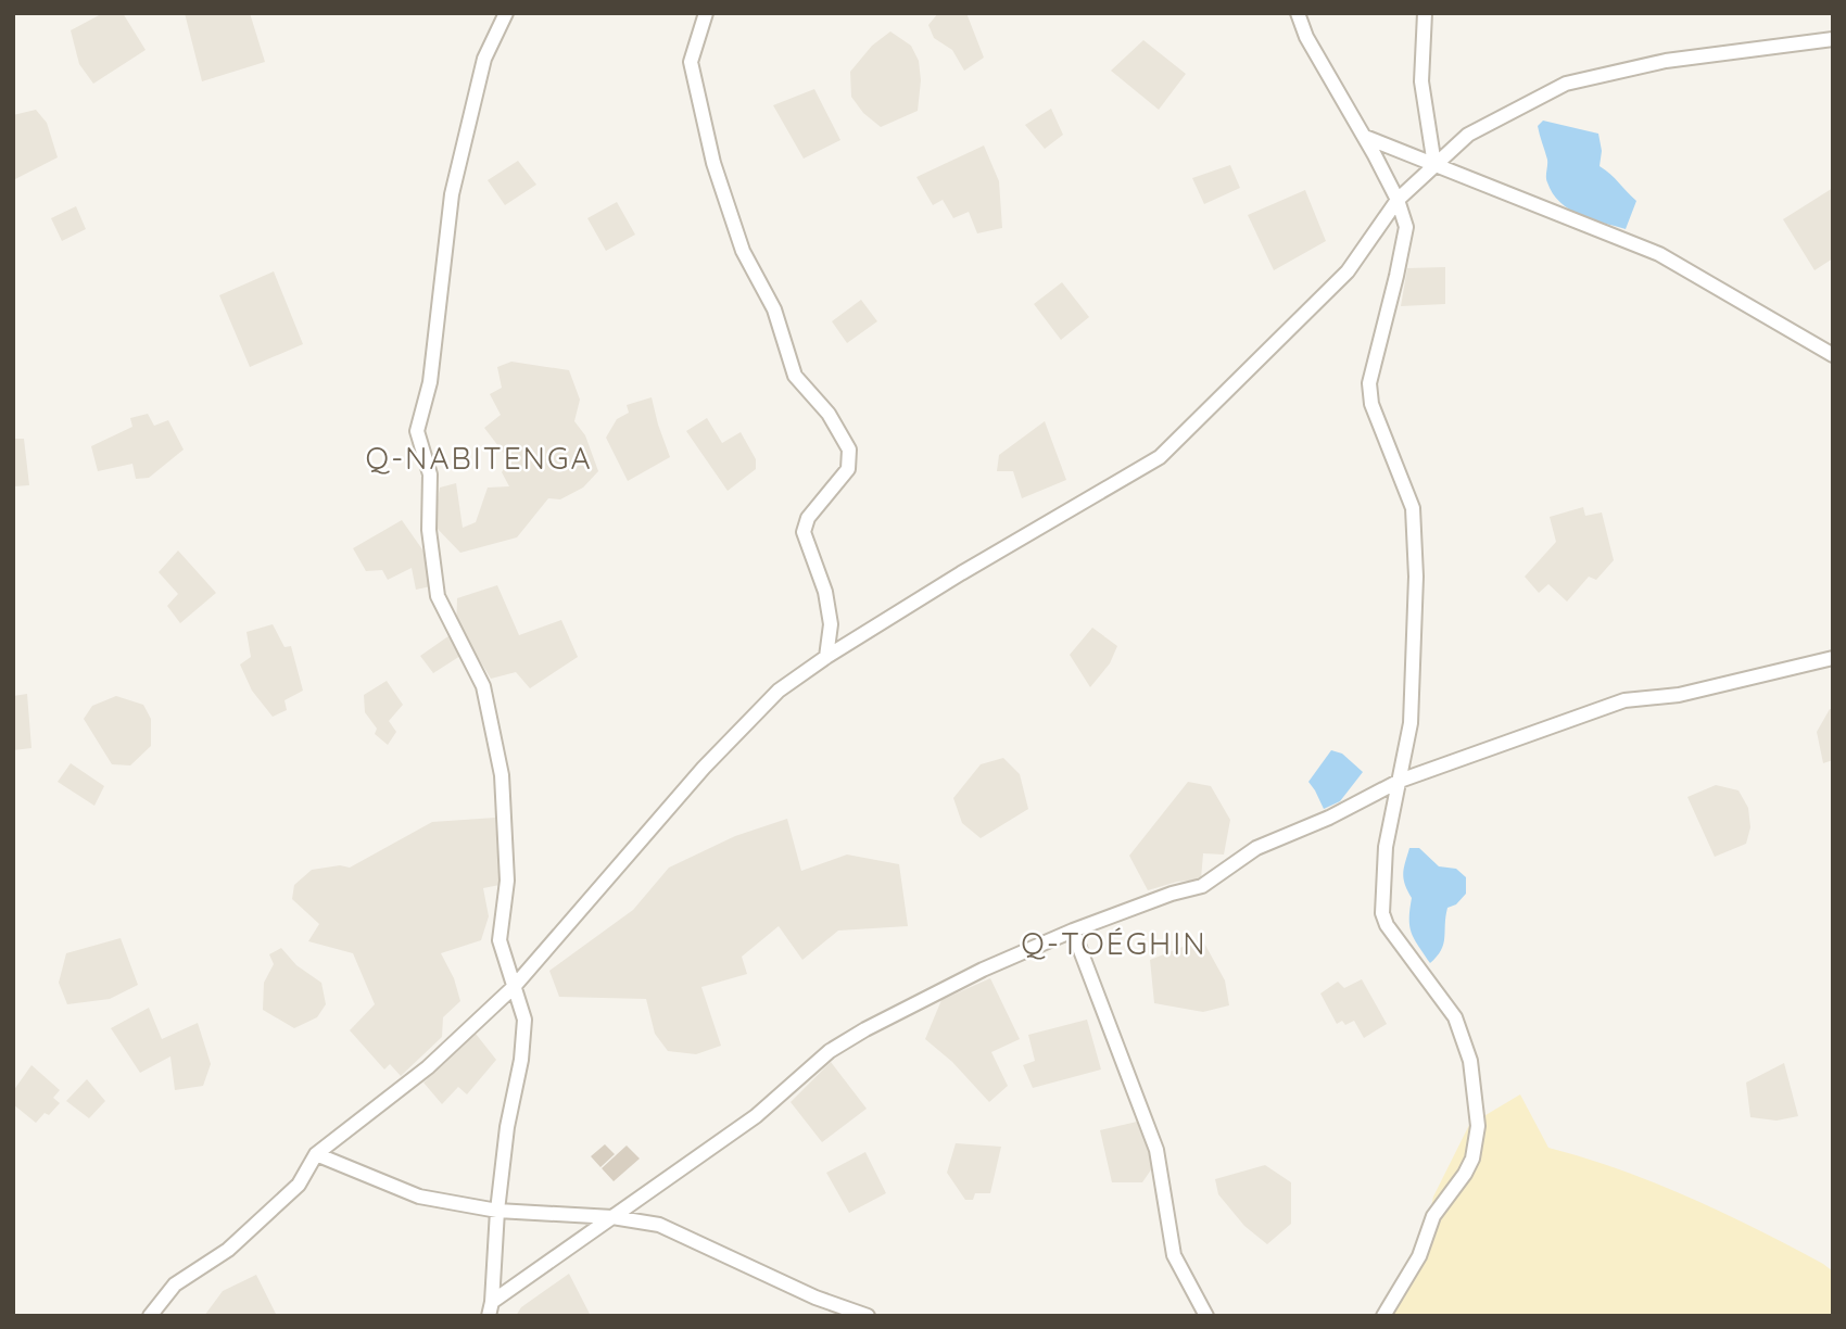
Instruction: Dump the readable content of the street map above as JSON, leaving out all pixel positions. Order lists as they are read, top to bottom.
{
  "districts": ["Q-NABITENGA", "Q-TOÉGHIN"]
}
